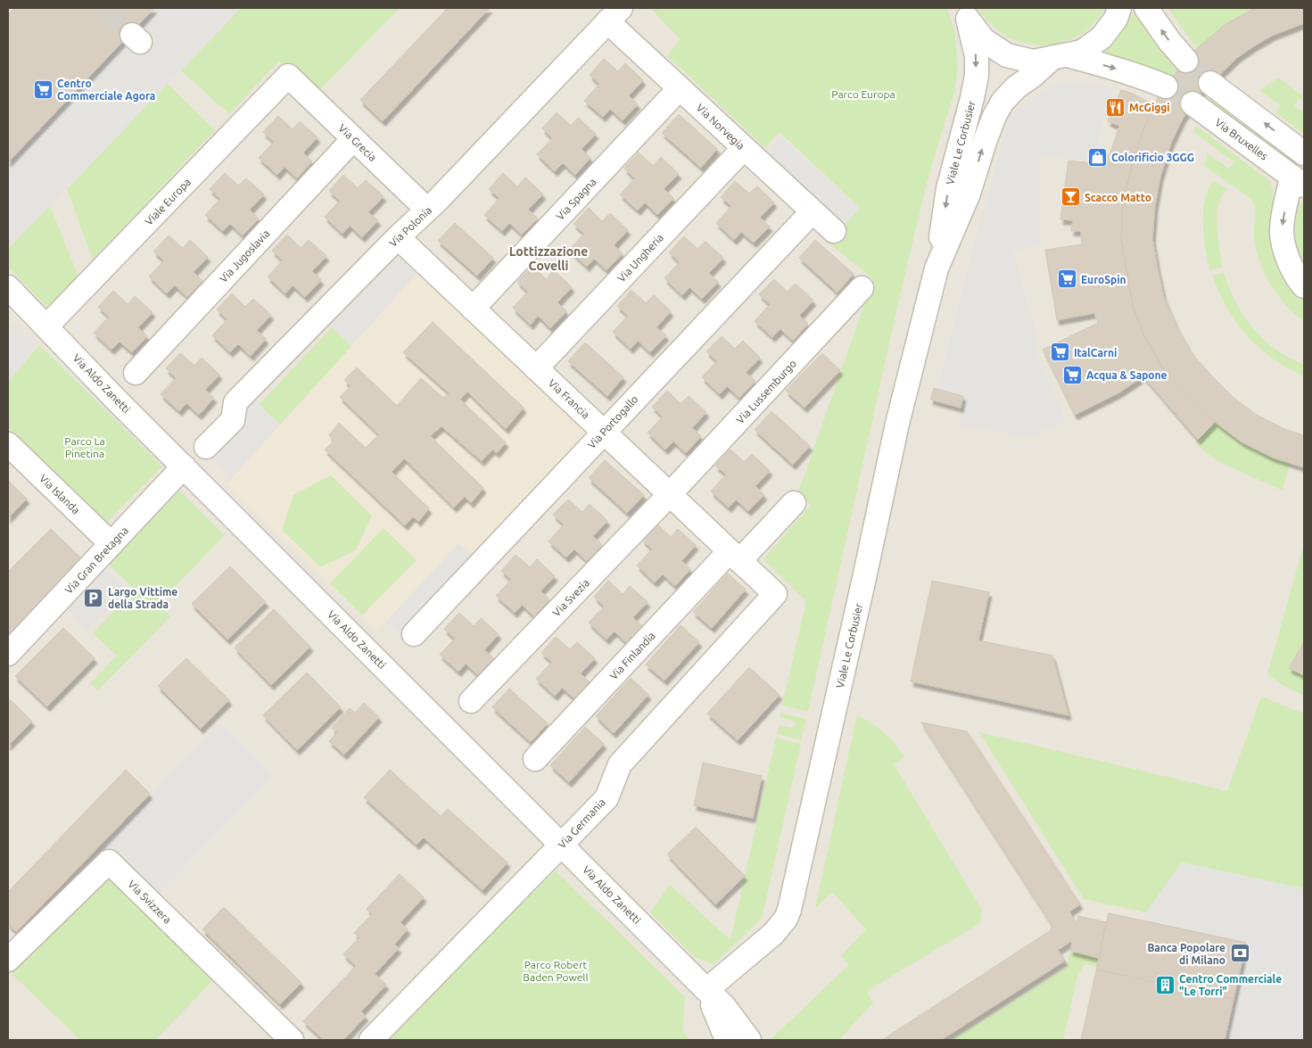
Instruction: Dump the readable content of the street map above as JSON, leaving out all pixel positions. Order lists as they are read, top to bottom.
{
  "streets": {
    "street": [
      "Via Norvegia",
      "Via Bruxelles",
      "Via Grecia",
      "Viale Le Corbusier",
      "Via Spagna",
      "Viale Europa",
      "Via Polonia",
      "Via Jugoslavia",
      "Via Ungheria",
      "Via Aldo Zanetti",
      "Via Lussemburgo",
      "Via Francia",
      "Via Portogallo",
      "Via Islanda",
      "Via Gran Bretagna",
      "Via Svezia",
      "Via Finlandia",
      "Via Germania",
      "Via Svizzera"
    ]
  },
  "crossings": [
    ["Via Norvegia", "Via Spagna"],
    ["Via Norvegia", "Via Polonia"],
    ["Via Norvegia", "Via Ungheria"],
    ["Via Norvegia", "Via Portogallo"],
    ["Via Grecia", "Viale Europa"],
    ["Via Grecia", "Via Polonia"],
    ["Via Grecia", "Via Jugoslavia"],
    ["Viale Le Corbusier", "Via Aldo Zanetti"],
    ["Via Spagna", "Via Francia"],
    ["Viale Europa", "Via Aldo Zanetti"],
    ["Via Polonia", "Via Francia"],
    ["Via Ungheria", "Via Francia"],
    ["Via Aldo Zanetti", "Via Gran Bretagna"],
    ["Via Aldo Zanetti", "Via Germania"],
    ["Via Lussemburgo", "Via Francia"],
    ["Via Lussemburgo", "Via Svezia"],
    ["Via Francia", "Via Portogallo"],
    ["Via Francia", "Via Svezia"],
    ["Via Francia", "Via Finlandia"],
    ["Via Francia", "Via Germania"],
    ["Via Islanda", "Via Gran Bretagna"]
  ],
  "one_way": ["Via Bruxelles"],
  "districts": ["Lottizzazione Covelli"],
  "parks": ["Parco Europa", "Parco La Pinetina", "Parco Robert Baden Powell"],
  "places": {
    "supermarket": [
      "Centro Commerciale Agora",
      "EuroSpin",
      "ItalCarni",
      "Acqua & Sapone"
    ],
    "restaurant": ["McGiggi"],
    "shop": ["Colorificio 3GGG"],
    "bar": ["Scacco Matto"],
    "parking": ["Largo Vittime della Strada"],
    "bank": ["Banca Popolare di Milano"],
    "building": ["Centro Commerciale \"Le Torri\""]
  }
}
